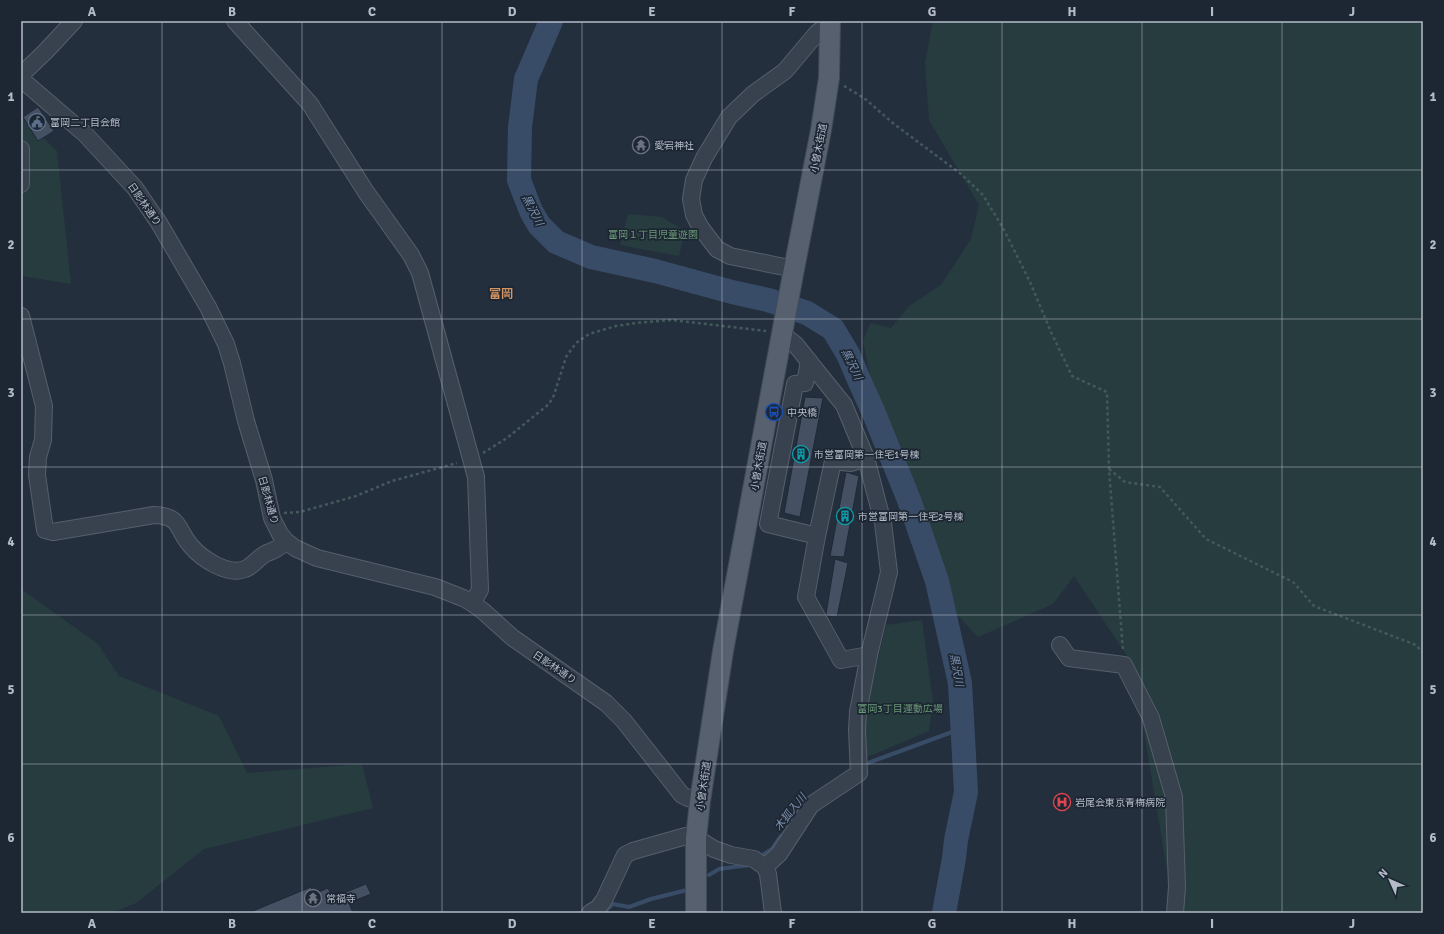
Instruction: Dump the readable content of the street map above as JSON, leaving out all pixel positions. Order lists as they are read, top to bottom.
{
  "streets": {
    "main road": ["小曽木街道"],
    "street": ["日影林通り"]
  },
  "crossings": [
    ["小曽木街道", "日影林通り"]
  ],
  "districts": ["富岡"],
  "water": ["黒沢川", "木狐入川"],
  "parks": ["富岡１丁目児童遊園", "富岡3丁目運動広場"],
  "places": {
    "public building": ["富岡二丁目会館"],
    "temple": ["愛宕神社", "常福寺"],
    "bus stop": ["中央橋"],
    "building": ["市営富岡第一住宅1号棟", "市営富岡第一住宅2号棟"],
    "hospital": ["岩尾会東京青梅病院"]
  },
  "north": "top left",
  "grid": {
    "columns": [
      "A",
      "B",
      "C",
      "D",
      "E",
      "F",
      "G",
      "H",
      "I",
      "J"
    ],
    "rows": [
      "1",
      "2",
      "3",
      "4",
      "5",
      "6"
    ]
  }
}
